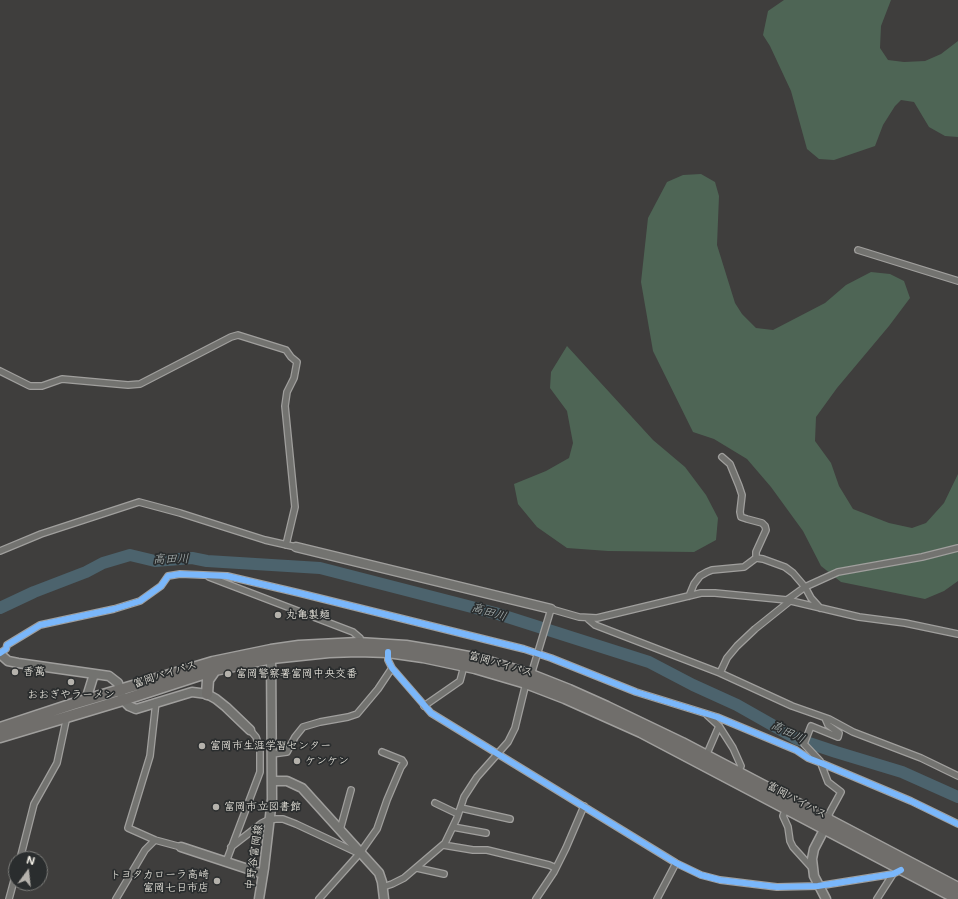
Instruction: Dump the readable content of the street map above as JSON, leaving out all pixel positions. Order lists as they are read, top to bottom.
{
  "streets": {
    "highway": ["富岡バイパス"],
    "street": ["中野谷富岡線"]
  },
  "crossings": [
    ["富岡バイパス", "中野谷富岡線"]
  ],
  "water": ["高田川"],
  "places": [
    "丸亀製麺",
    "香萬",
    "富岡警察署富岡中央交番",
    "おおぎやラーメン",
    "富岡市生涯学習センター",
    "ケンケン",
    "富岡市立図書館",
    "トヨタカローラ高崎 富岡七日市店"
  ],
  "north": "top"
}
